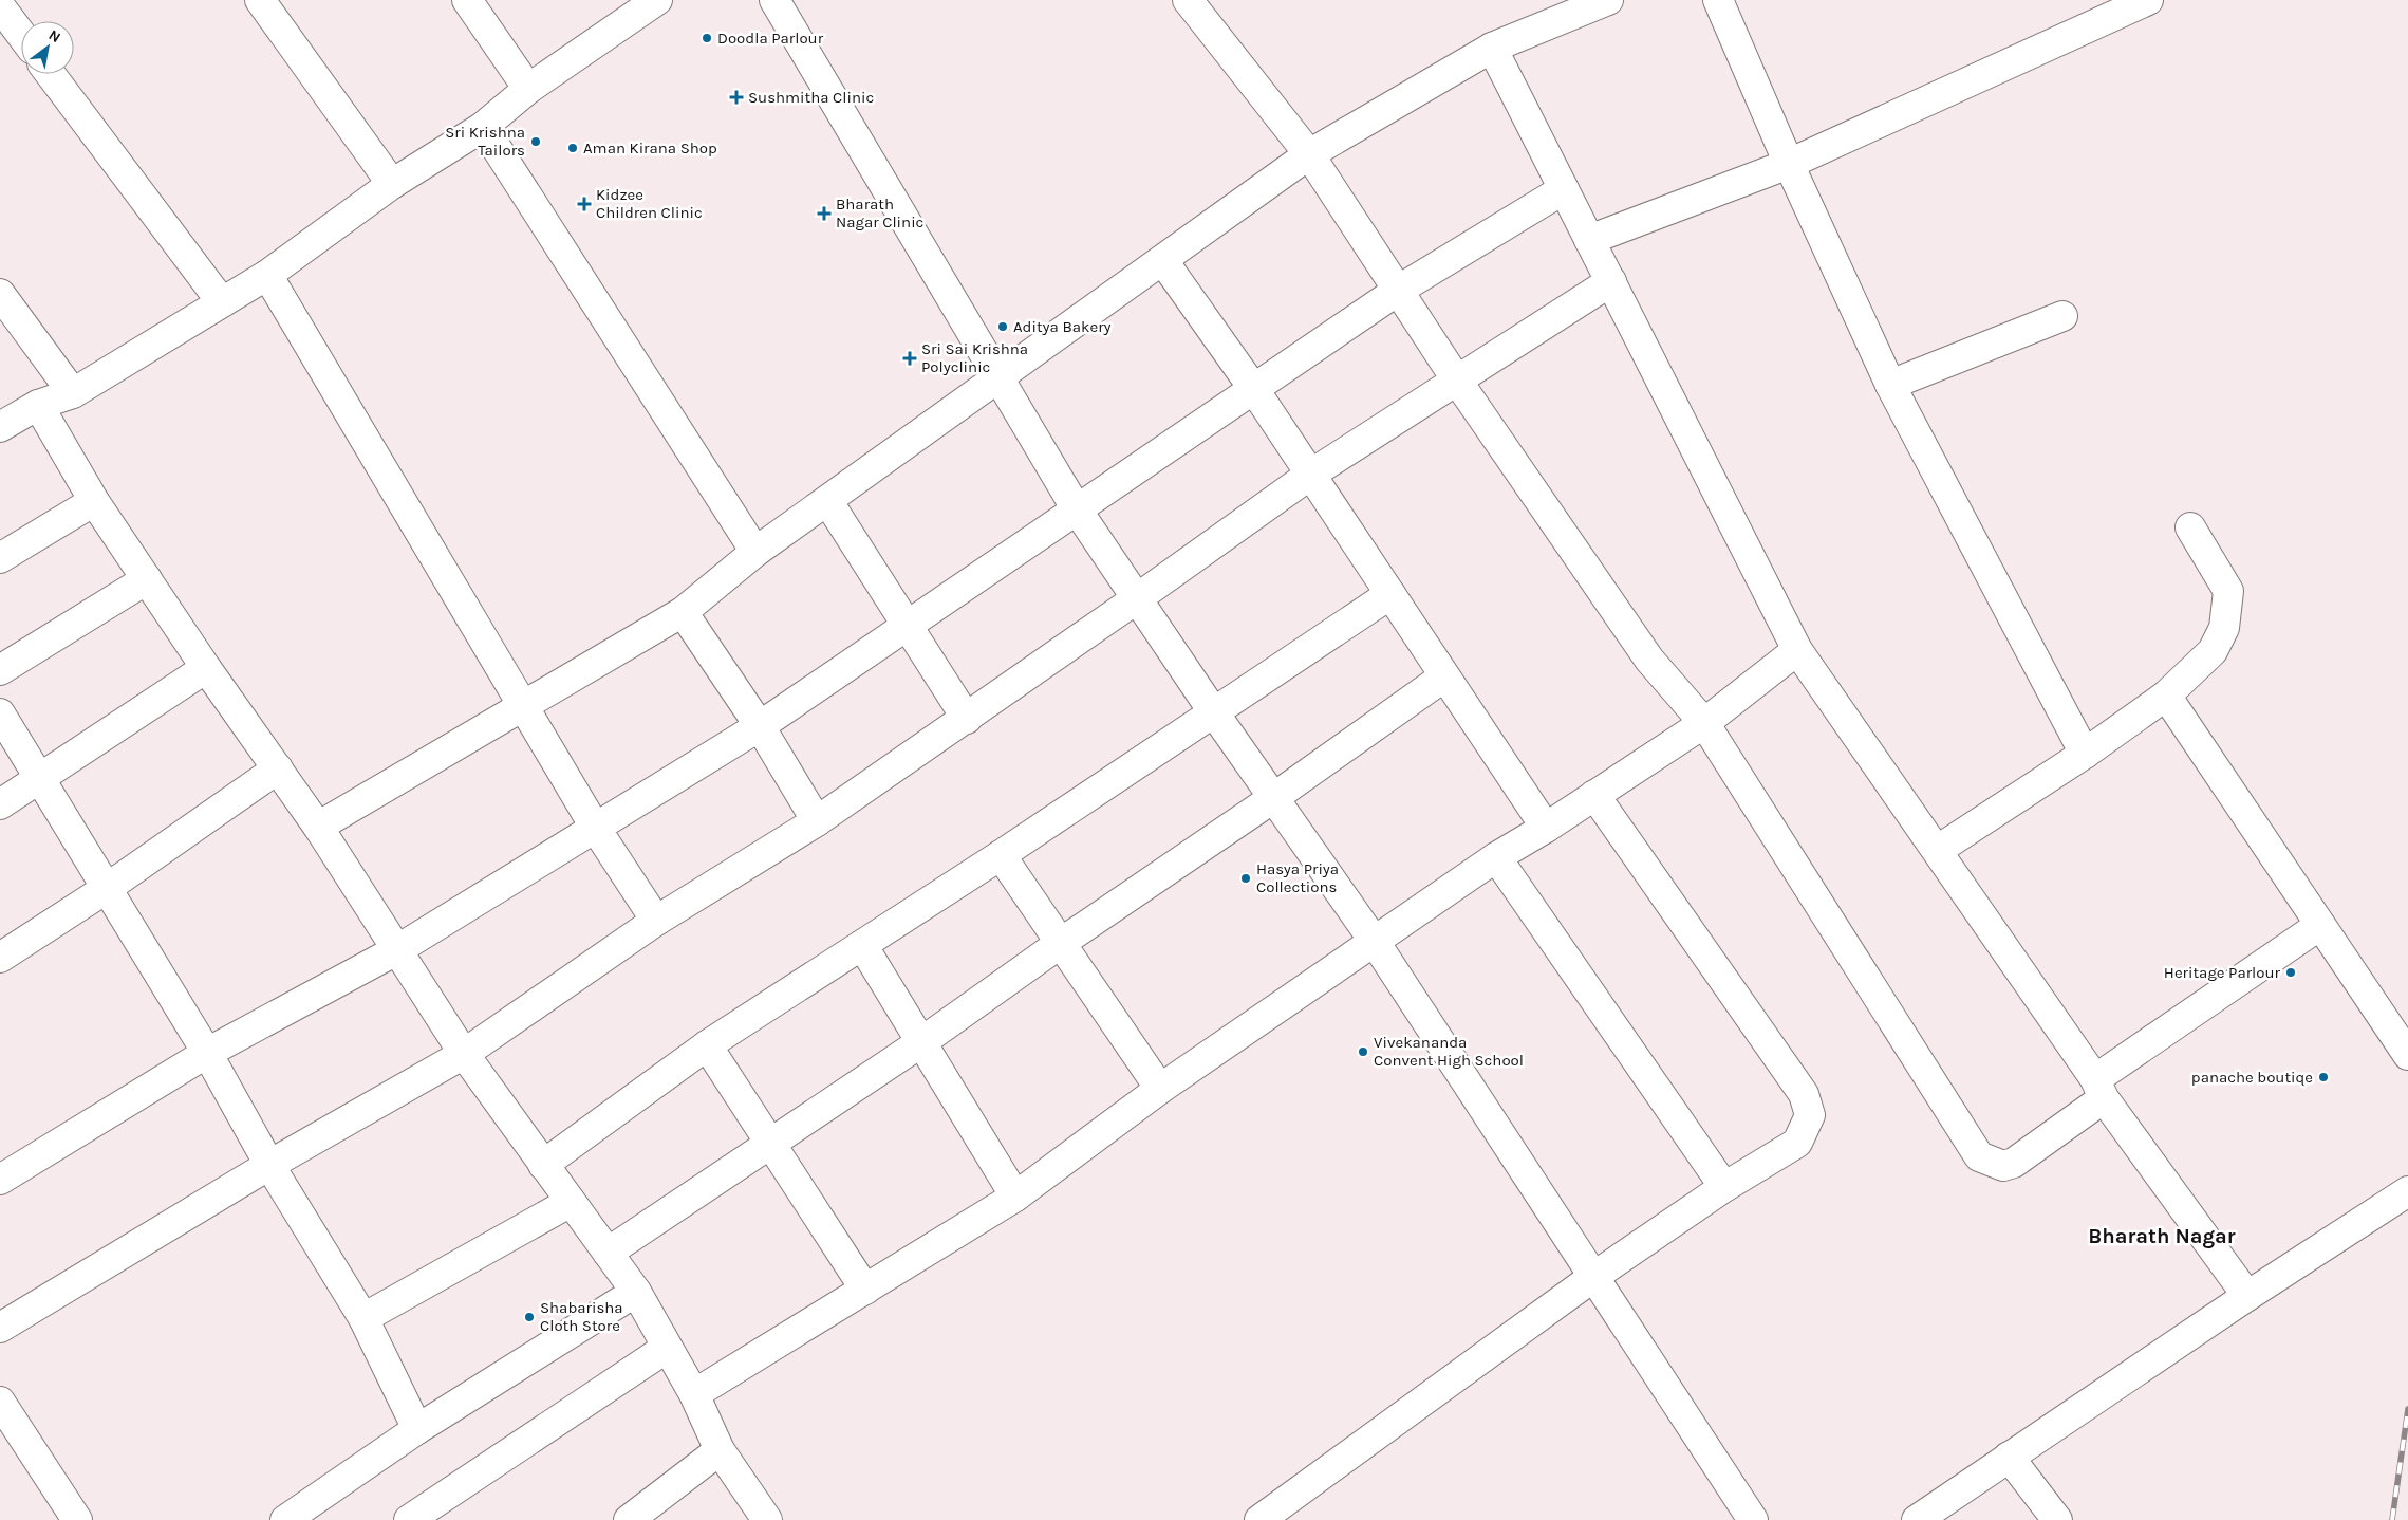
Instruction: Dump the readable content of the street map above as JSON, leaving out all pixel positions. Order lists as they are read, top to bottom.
{
  "districts": ["Bharath Nagar"],
  "places": {
    "other": [
      "Doodla Parlour",
      "Sri Krishna Tailors",
      "Aman Kirana Shop",
      "Aditya Bakery",
      "Hasya Priya Collections",
      "Heritage Parlour",
      "Vivekananda Convent High School",
      "panache boutiqe",
      "Shabarisha Cloth Store"
    ],
    "health": [
      "Sushmitha Clinic",
      "Kidzee Children Clinic",
      "Bharath Nagar Clinic",
      "Sri Sai Krishna Polyclinic"
    ]
  },
  "north": "top right"
}
